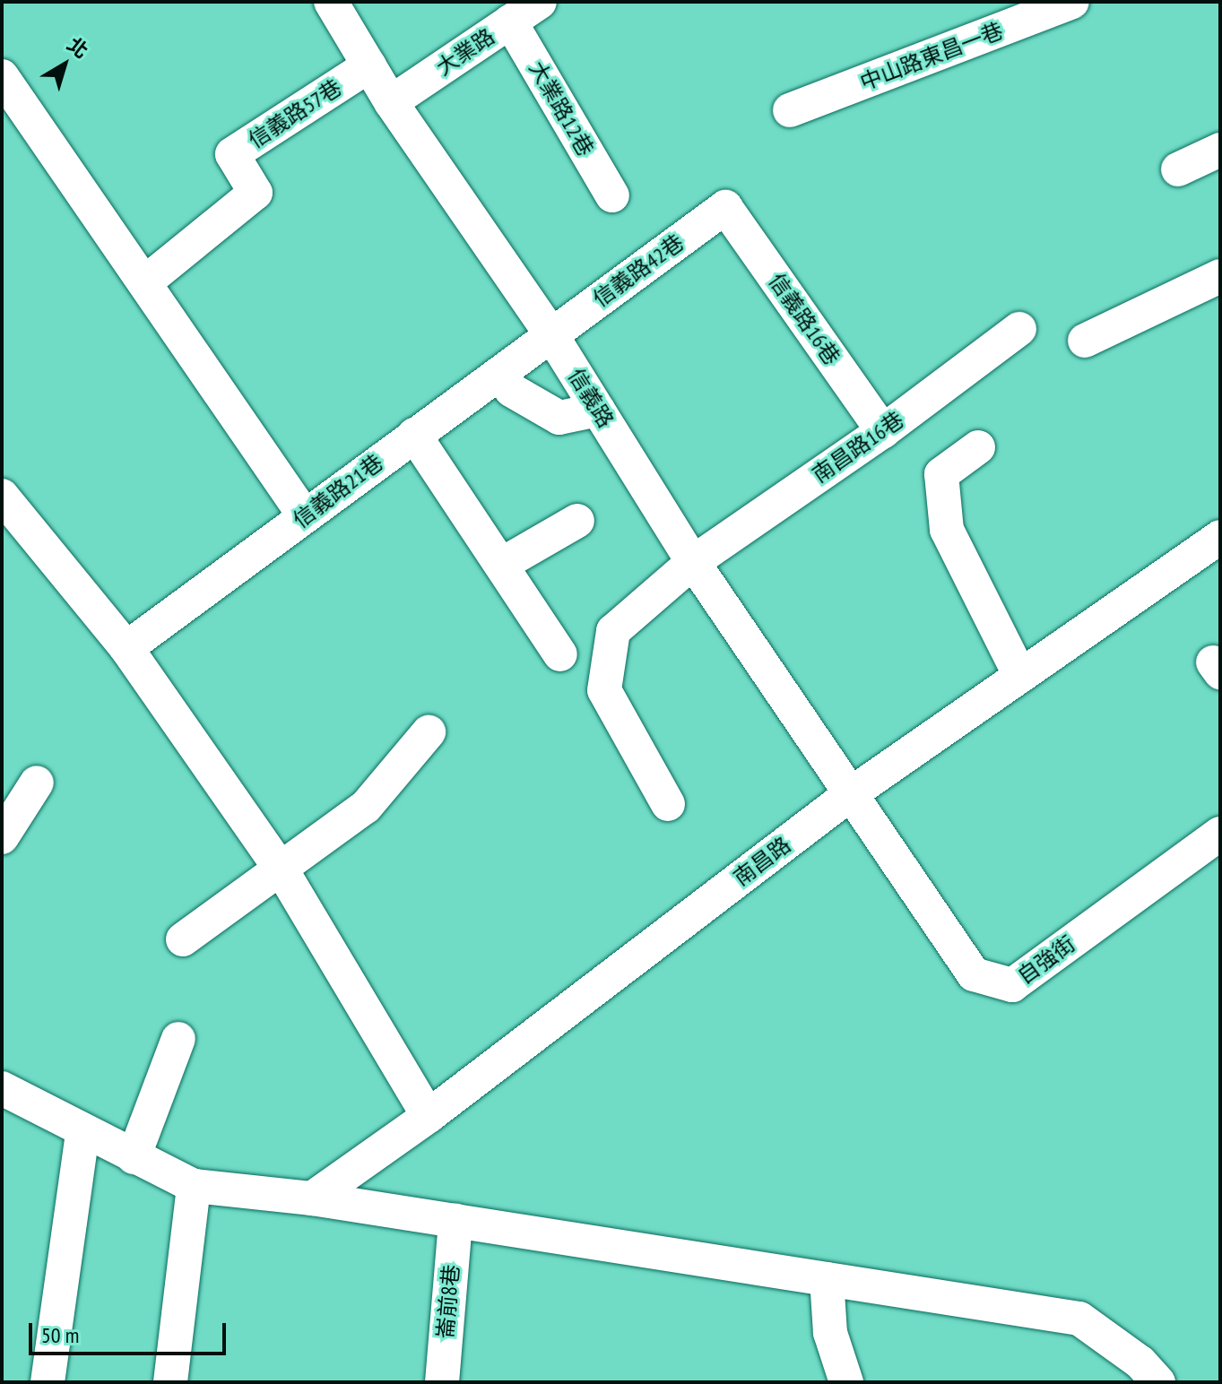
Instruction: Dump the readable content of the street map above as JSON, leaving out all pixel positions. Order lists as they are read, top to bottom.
{
  "streets": {
    "street": [
      "大業路",
      "中山路東昌一巷",
      "大業路12巷",
      "信義路57巷",
      "信義路42巷",
      "信義路16巷",
      "信義路",
      "南昌路16巷",
      "信義路21巷",
      "南昌路",
      "自強街",
      "崙前8巷"
    ]
  },
  "crossings": [
    ["大業路", "大業路12巷"],
    ["大業路", "信義路"],
    ["信義路57巷", "信義路"],
    ["信義路42巷", "信義路16巷"],
    ["信義路42巷", "信義路"],
    ["信義路42巷", "信義路21巷"],
    ["信義路16巷", "南昌路16巷"],
    ["信義路", "南昌路16巷"],
    ["信義路", "信義路21巷"],
    ["信義路", "南昌路"],
    ["信義路", "自強街"],
    ["南昌路", "自強街"]
  ],
  "scale_bar": "50 m",
  "north": "top right"
}
